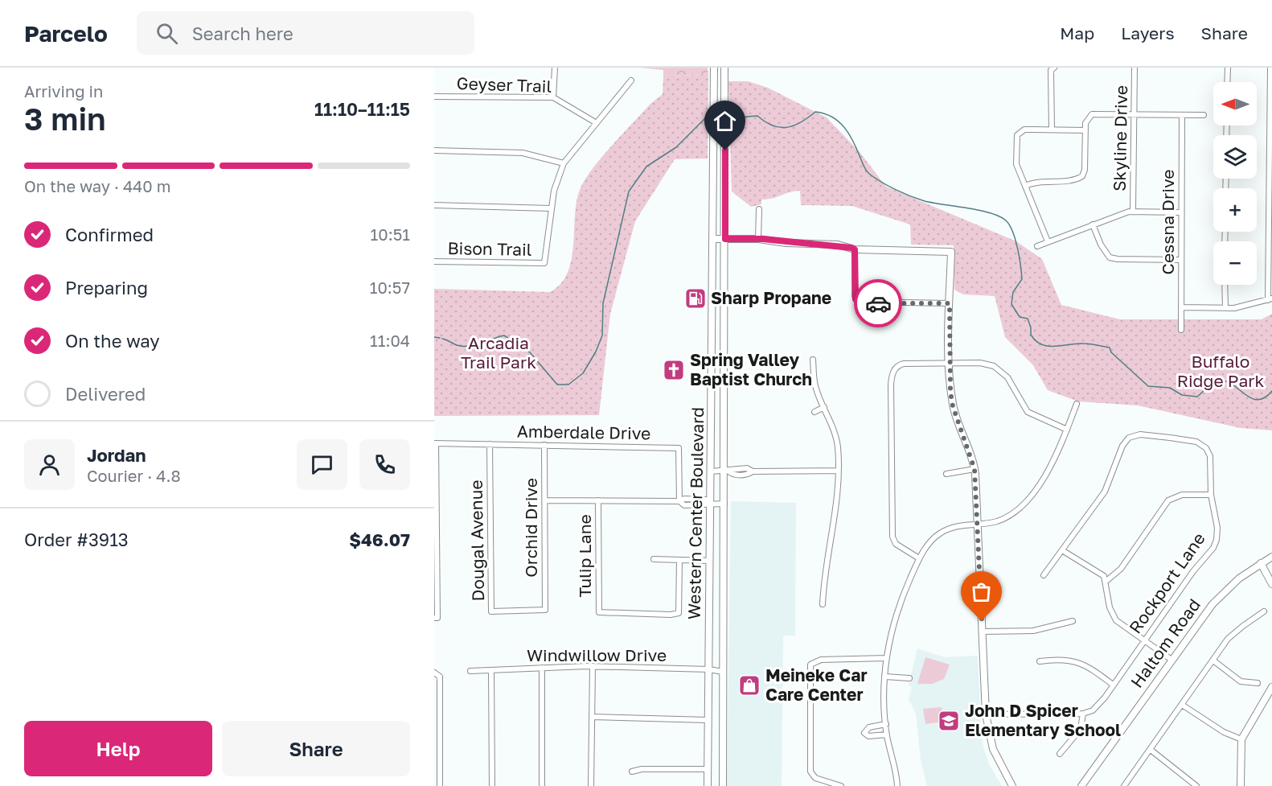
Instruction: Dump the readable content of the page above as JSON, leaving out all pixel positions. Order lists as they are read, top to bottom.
{
  "streets": {
    "main road": ["Western Center Boulevard", "Haltom Road"],
    "street": [
      "Geyser Trail",
      "Skyline Drive",
      "Cessna Drive",
      "Bison Trail",
      "Amberdale Drive",
      "Orchid Drive",
      "Dougal Avenue",
      "Tulip Lane",
      "Rockport Lane",
      "Windwillow Drive"
    ]
  },
  "crossings": [
    ["Amberdale Drive", "Orchid Drive"],
    ["Amberdale Drive", "Dougal Avenue"],
    ["Western Center Boulevard", "Windwillow Drive"],
    ["Orchid Drive", "Dougal Avenue"]
  ],
  "parks": ["Arcadia Trail Park", "Buffalo Ridge Park"],
  "places": {
    "fuel station": ["Sharp Propane"],
    "church": ["Spring Valley Baptist Church"],
    "shop": ["Meineke Car Care Center"],
    "school or university": ["John D Spicer Elementary School"]
  },
  "north": "left",
  "page": {
    "header": "Parcelo",
    "search": "Search here",
    "nav": ["Map", "Layers", "Share"],
    "heading": ["3 min", "Arriving in", "11:10–11:15"],
    "panel": [
      "Jordan",
      "Courier · 4.8",
      "Order #3913",
      "$46.07"
    ],
    "map_buttons": ["+", "−"],
    "bar": "On the way · 440 m",
    "list": [
      ["Confirmed", "10:51"],
      ["Preparing", "10:57"],
      ["On the way", "11:04"],
      "Delivered"
    ],
    "buttons": ["Help", "Share"]
  }
}
